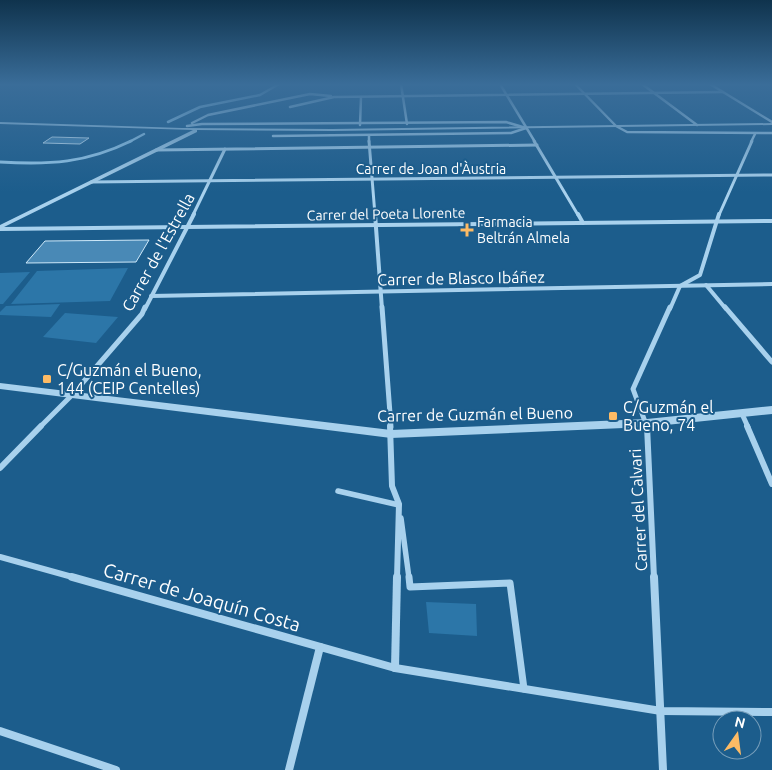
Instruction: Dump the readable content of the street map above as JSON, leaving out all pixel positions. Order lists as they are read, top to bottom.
{
  "streets": {
    "street": [
      "Carrer de Joan d'Àustria",
      "Carrer del Poeta Llorente",
      "Carrer de l'Estrella",
      "Carrer de Blasco Ibáñez",
      "Carrer de Guzmán el Bueno",
      "Carrer del Calvari",
      "Carrer de Joaquín Costa"
    ]
  },
  "crossings": [
    ["Carrer de Joan d'Àustria", "Carrer de l'Estrella"],
    ["Carrer del Poeta Llorente", "Carrer de l'Estrella"],
    ["Carrer de l'Estrella", "Carrer de Blasco Ibáñez"],
    ["Carrer de l'Estrella", "Carrer de Guzmán el Bueno"],
    ["Carrer de Blasco Ibáñez", "Carrer del Calvari"],
    ["Carrer de Guzmán el Bueno", "Carrer del Calvari"]
  ],
  "places": {
    "health": ["Farmacia Beltrán Almela"],
    "transit": ["C/Guzmán el Bueno, 144 (CEIP Centelles)", "C/Guzmán el Bueno, 74"]
  },
  "north": "top"
}
